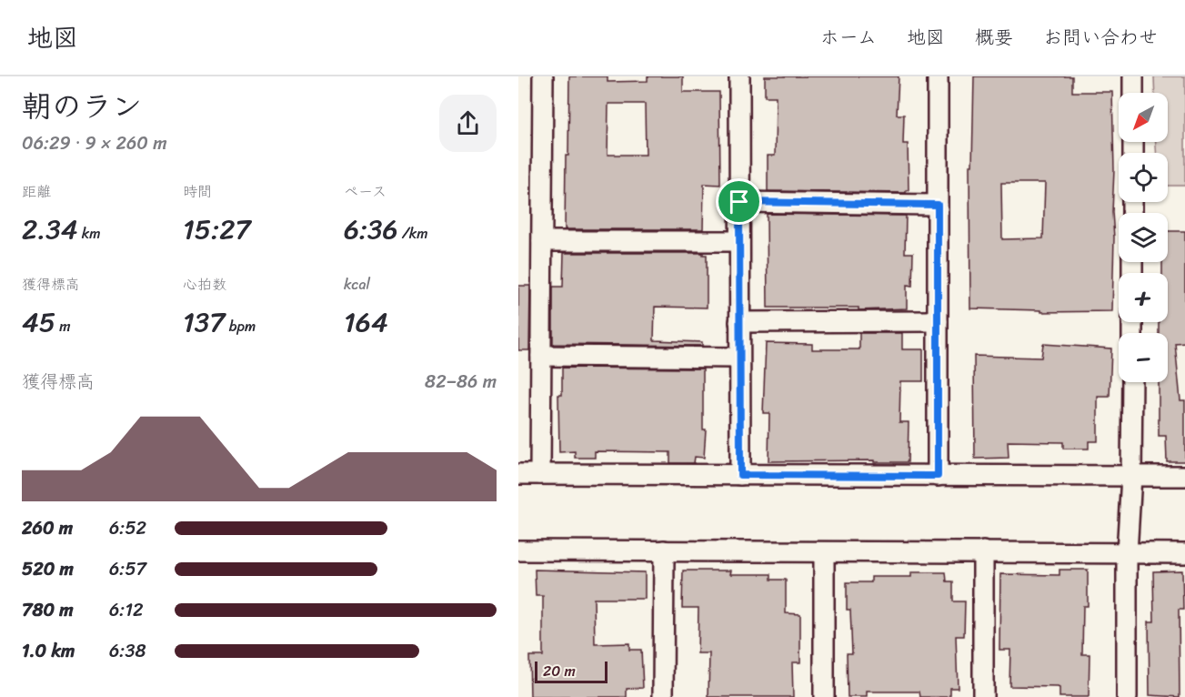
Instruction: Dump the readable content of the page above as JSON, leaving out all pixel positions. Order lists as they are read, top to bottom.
{
  "scale_bar": "20 m",
  "north": "bottom left",
  "page": {
    "header": "地図",
    "nav": [
      "ホーム",
      "地図",
      "概要",
      "お問い合わせ"
    ],
    "heading": ["朝のラン", "06:29 · 9 × 260 m"],
    "map_buttons": ["+", "−"],
    "stats": [
      ["距離", "2.34 km"],
      ["時間", "15:27"],
      ["ペース", "6:36 /km"],
      ["獲得標高", "45 m"],
      ["心拍数", "137 bpm"],
      ["kcal", "164"]
    ],
    "chart": ["獲得標高", "82–86 m"],
    "list": [
      {
        "name": "260 m",
        "note": "6:52"
      },
      {
        "name": "520 m",
        "note": "6:57"
      },
      {
        "name": "780 m",
        "note": "6:12"
      },
      {
        "name": "1.0 km",
        "note": "6:38"
      }
    ],
    "scale": "20 m"
  }
}
